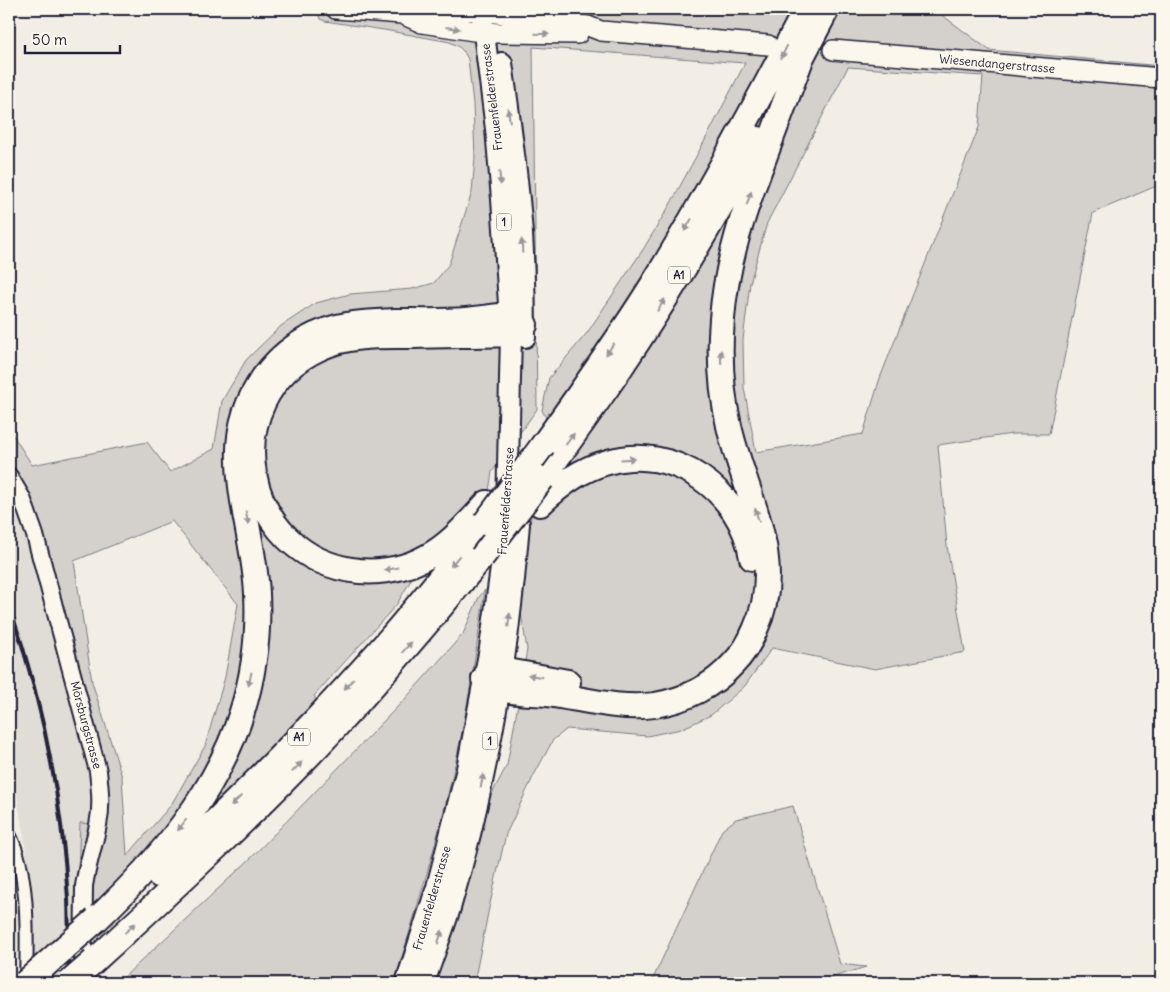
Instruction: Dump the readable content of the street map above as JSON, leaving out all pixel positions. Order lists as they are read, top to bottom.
{
  "streets": {
    "highway": ["A1"],
    "main road": ["Wiesendangerstrasse", "Frauenfelderstrasse", "1"],
    "street": ["Mörsburgstrasse"]
  },
  "scale_bar": "50 m"
}
